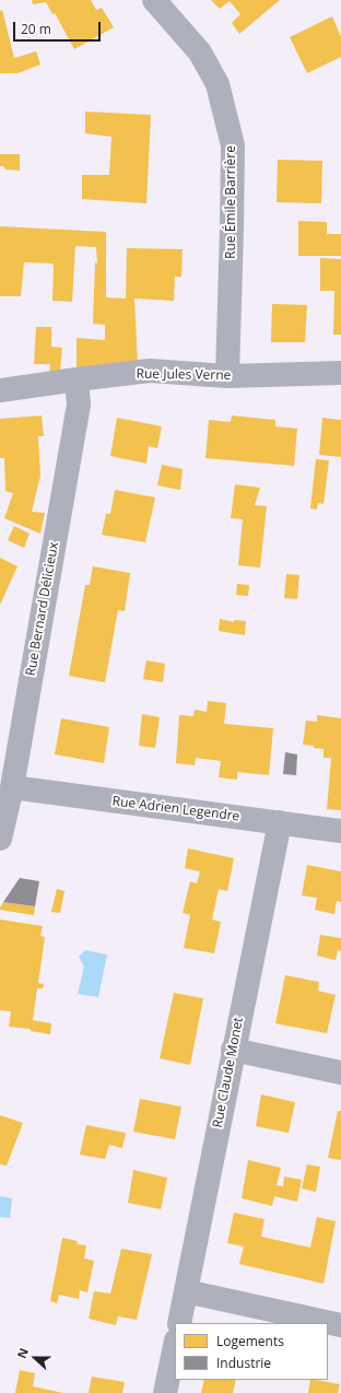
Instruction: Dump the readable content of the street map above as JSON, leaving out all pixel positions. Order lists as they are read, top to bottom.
{
  "streets": {
    "street": [
      "Rue Émile Barrière",
      "Rue Jules Verne",
      "Rue Bernard Délicieux",
      "Rue Adrien Legendre",
      "Rue Claude Monet"
    ]
  },
  "crossings": [
    ["Rue Émile Barrière", "Rue Jules Verne"],
    ["Rue Jules Verne", "Rue Bernard Délicieux"],
    ["Rue Bernard Délicieux", "Rue Adrien Legendre"],
    ["Rue Adrien Legendre", "Rue Claude Monet"]
  ],
  "legend": ["Logements", "Industrie"],
  "scale_bar": "20 m",
  "north": "left"
}
